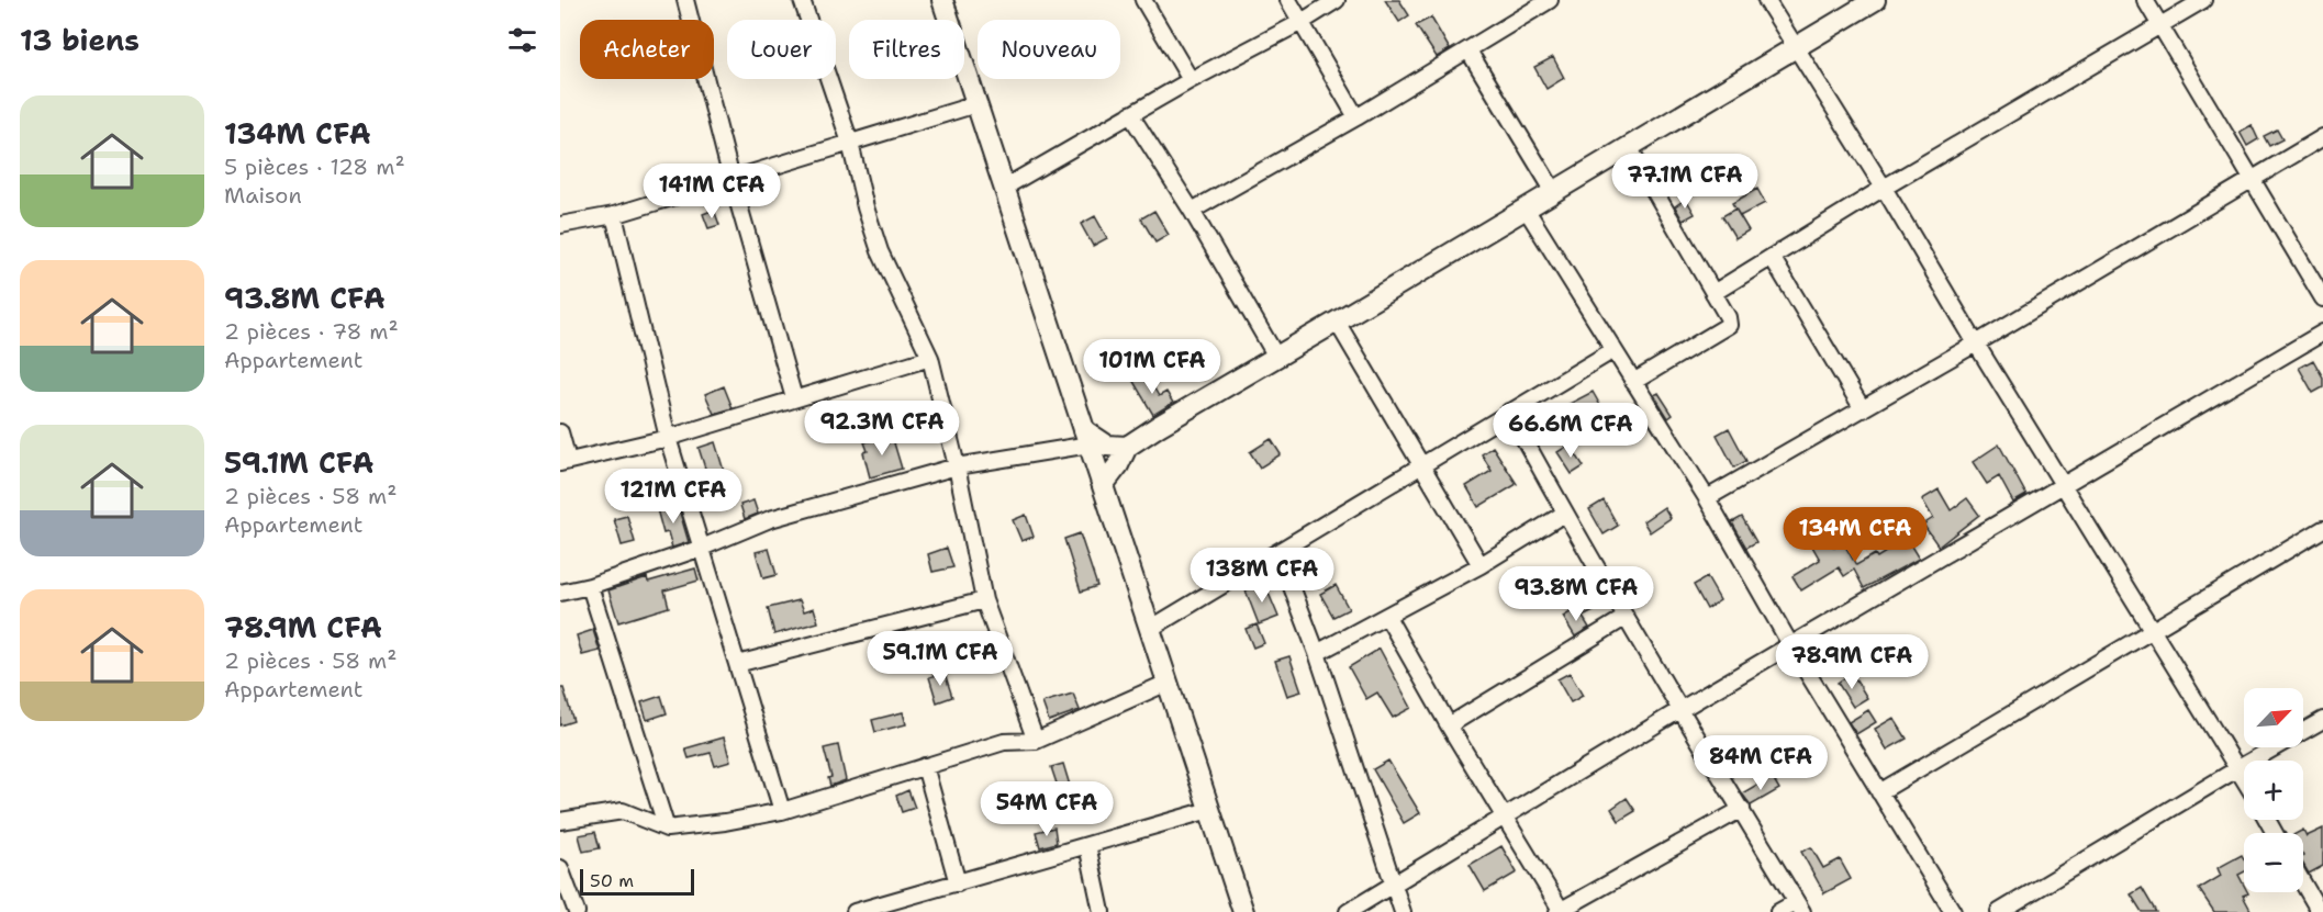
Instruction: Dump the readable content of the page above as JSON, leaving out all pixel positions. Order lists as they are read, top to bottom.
{
  "scale_bar": "50 m",
  "north": "top right",
  "page": {
    "heading": "13 biens",
    "chip": [
      "Acheter",
      "Louer",
      "Filtres",
      "Nouveau"
    ],
    "list": [
      {
        "name": "134M CFA",
        "note": "5 pièces · 128 m² · Maison"
      },
      {
        "name": "93.8M CFA",
        "note": "2 pièces · 78 m² · Appartement"
      },
      {
        "name": "59.1M CFA",
        "note": "2 pièces · 58 m² · Appartement"
      },
      {
        "name": "78.9M CFA",
        "note": "2 pièces · 58 m² · Appartement"
      }
    ],
    "price": [
      "77.1M CFA",
      "141M CFA",
      "101M CFA",
      "92.3M CFA",
      "66.6M CFA",
      "121M CFA",
      "134M CFA",
      "138M CFA",
      "93.8M CFA",
      "59.1M CFA",
      "78.9M CFA",
      "84M CFA",
      "54M CFA"
    ],
    "map_buttons": ["+", "−"],
    "scale": "50 m"
  }
}
